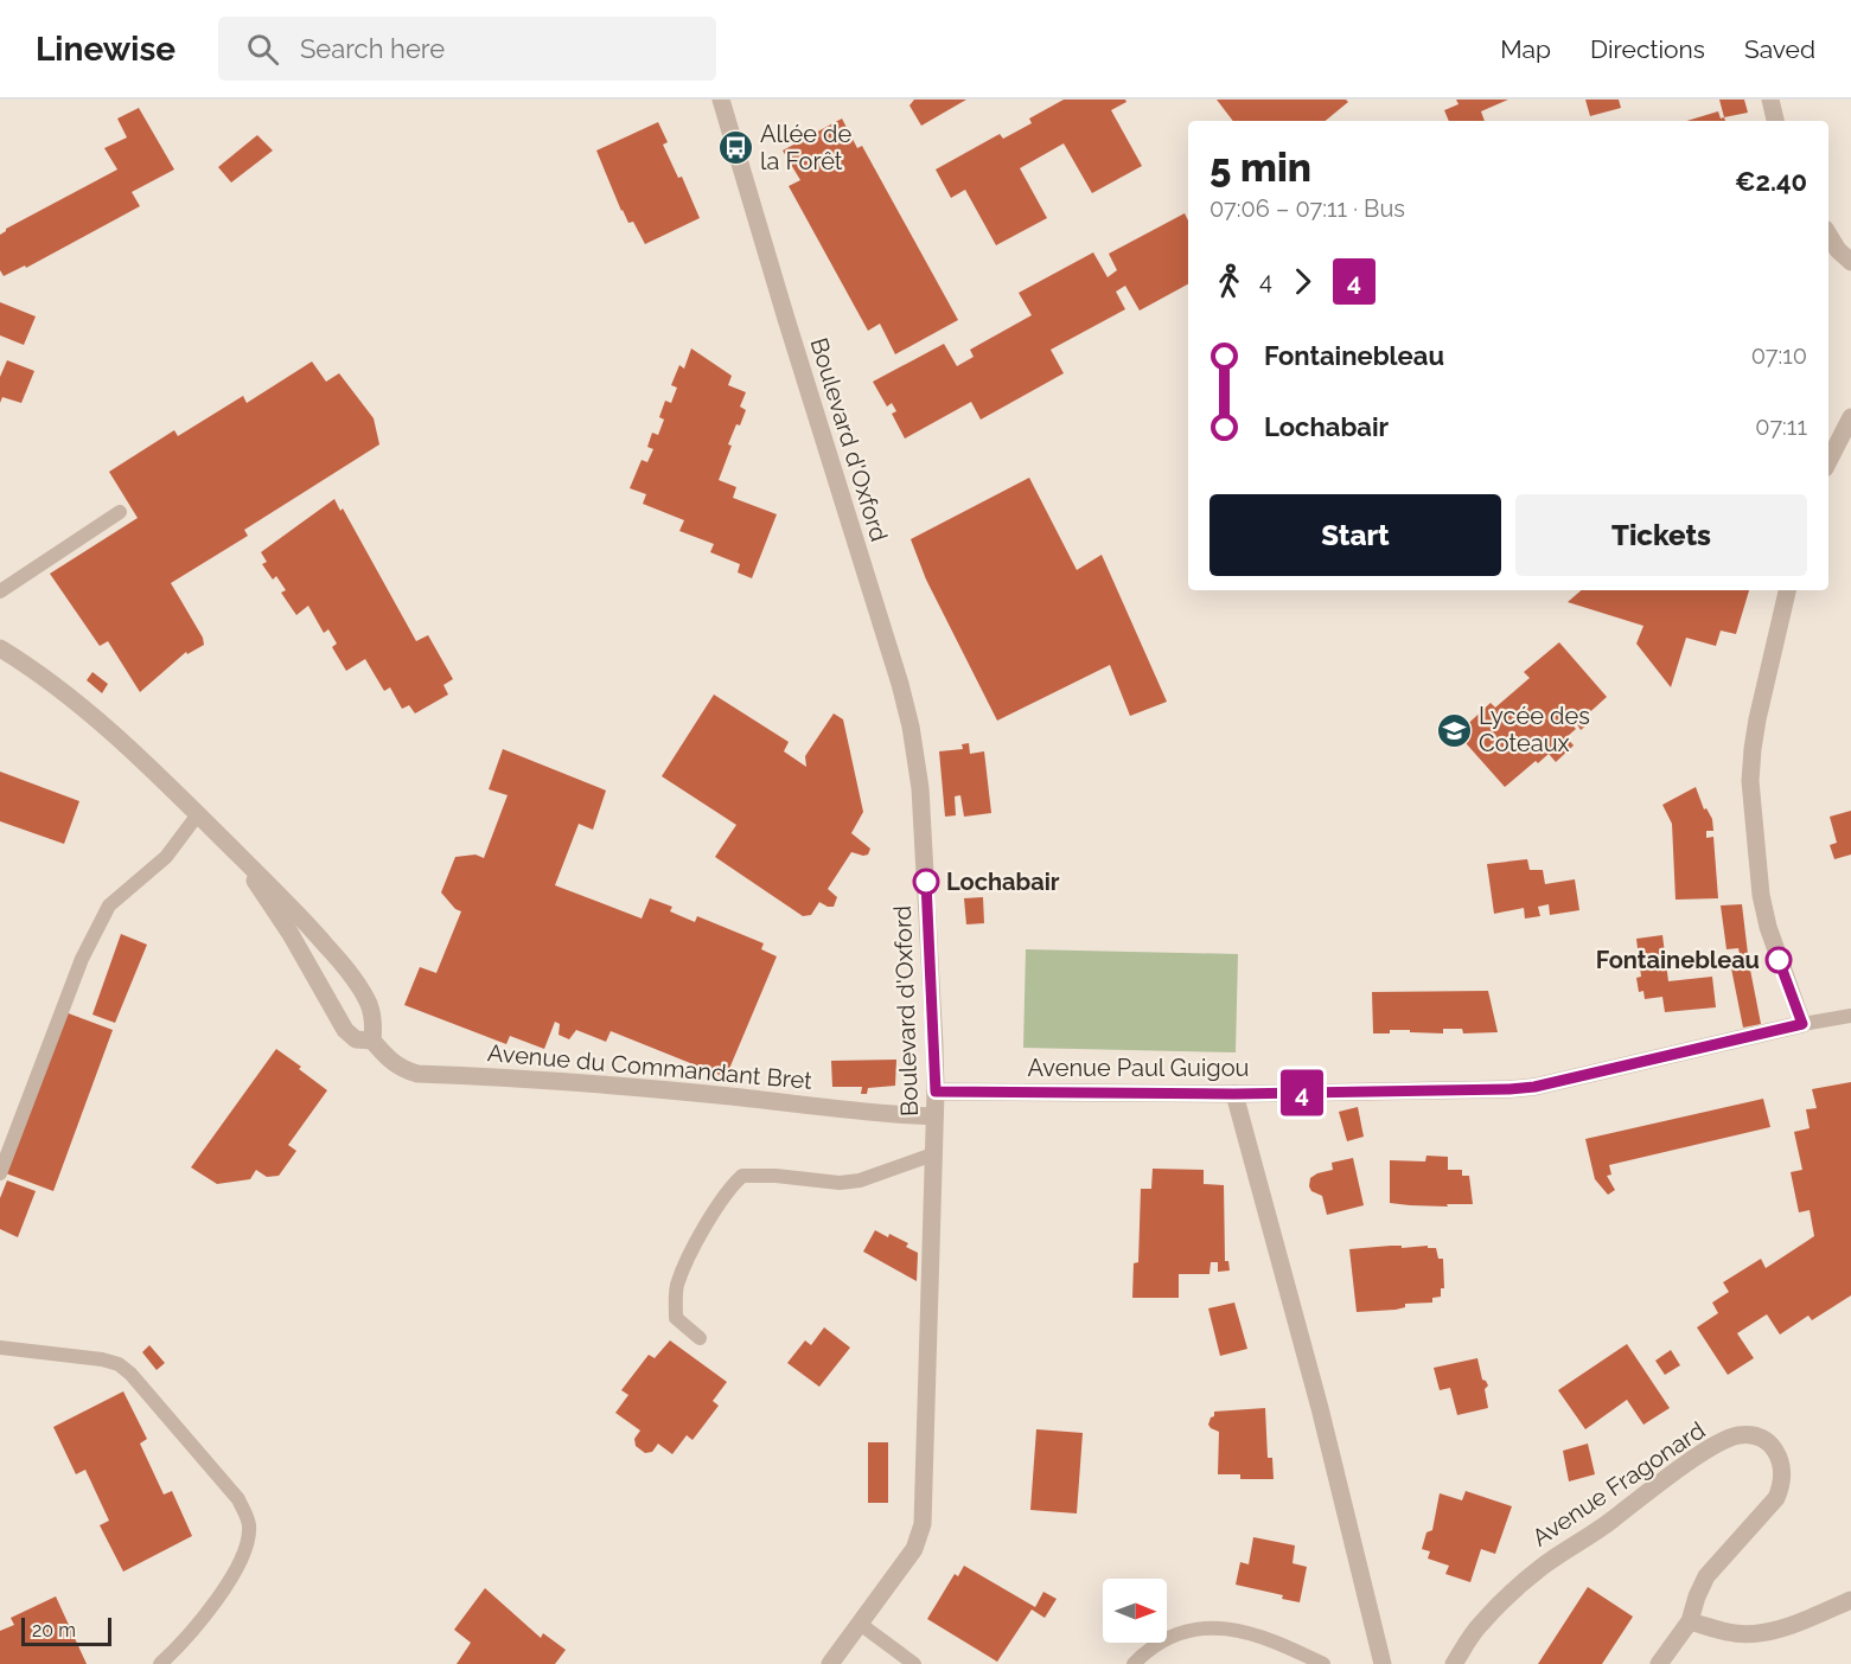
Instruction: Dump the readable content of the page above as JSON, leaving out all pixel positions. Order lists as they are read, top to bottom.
{
  "streets": {
    "street": [
      "Boulevard d'Oxford",
      "Avenue du Commandant Bret",
      "Avenue Paul Guigou",
      "Avenue Fragonard"
    ]
  },
  "crossings": [
    ["Boulevard d'Oxford", "Avenue du Commandant Bret"],
    ["Boulevard d'Oxford", "Avenue Paul Guigou"]
  ],
  "places": {
    "bus stop": ["Allée de la Forêt"],
    "school or university": ["Lycée des Coteaux"],
    "other": ["Lochabair", "Fontainebleau"]
  },
  "lines": ["bus line 4"],
  "scale_bar": "20 m",
  "north": "right",
  "page": {
    "header": "Linewise",
    "search": "Search here",
    "nav": ["Map", "Directions", "Saved"],
    "on_map": "4",
    "heading": ["5 min", "07:06 – 07:11 · Bus", "€2.40"],
    "legs": ["4", "4"],
    "list": [
      {
        "name": "Fontainebleau",
        "value": "07:10"
      },
      {
        "name": "Lochabair",
        "value": "07:11"
      }
    ],
    "buttons": ["Start", "Tickets"],
    "scale": "20 m"
  }
}
